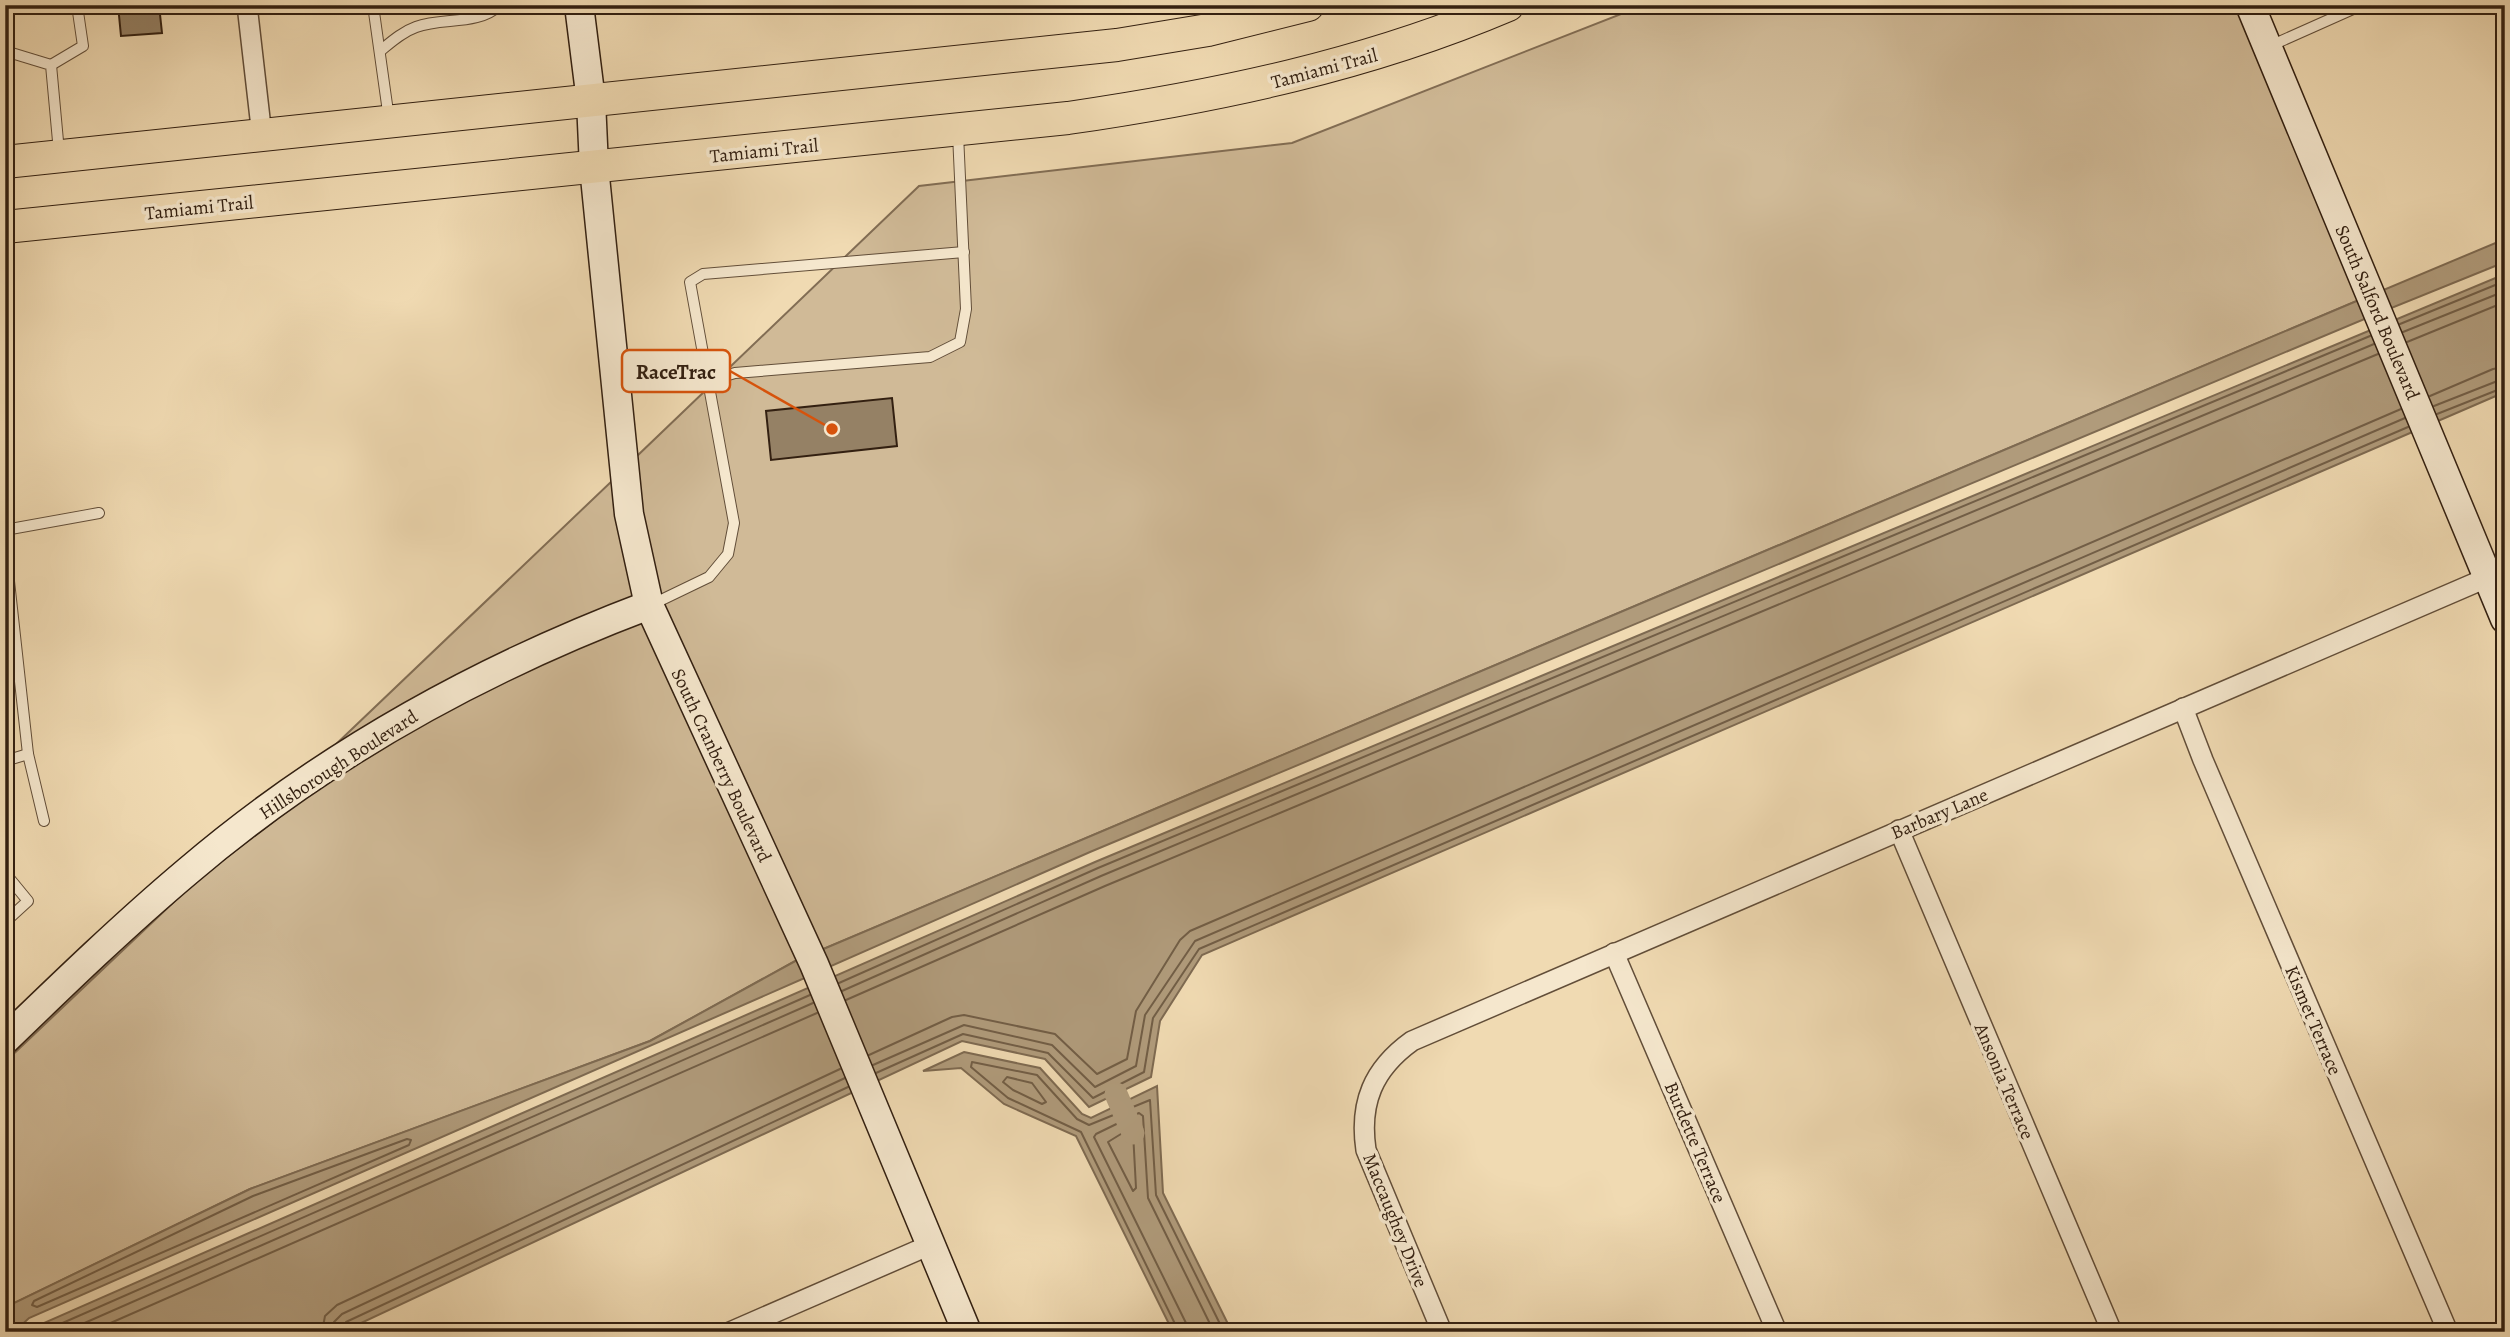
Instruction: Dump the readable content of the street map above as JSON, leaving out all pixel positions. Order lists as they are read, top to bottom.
{
  "streets": {
    "main road": ["Tamiami Trail"],
    "street": [
      "South Salford Boulevard",
      "Hillsborough Boulevard",
      "South Cranberry Boulevard",
      "Barbary Lane",
      "Kismet Terrace",
      "Ansonia Terrace",
      "Burdette Terrace",
      "Maccaughey Drive"
    ]
  },
  "crossings": [
    ["Tamiami Trail", "South Cranberry Boulevard"],
    ["South Salford Boulevard", "Barbary Lane"],
    ["Hillsborough Boulevard", "South Cranberry Boulevard"],
    ["Barbary Lane", "Kismet Terrace"],
    ["Barbary Lane", "Ansonia Terrace"],
    ["Barbary Lane", "Burdette Terrace"],
    ["Barbary Lane", "Maccaughey Drive"]
  ],
  "places": ["RaceTrac"]
}
